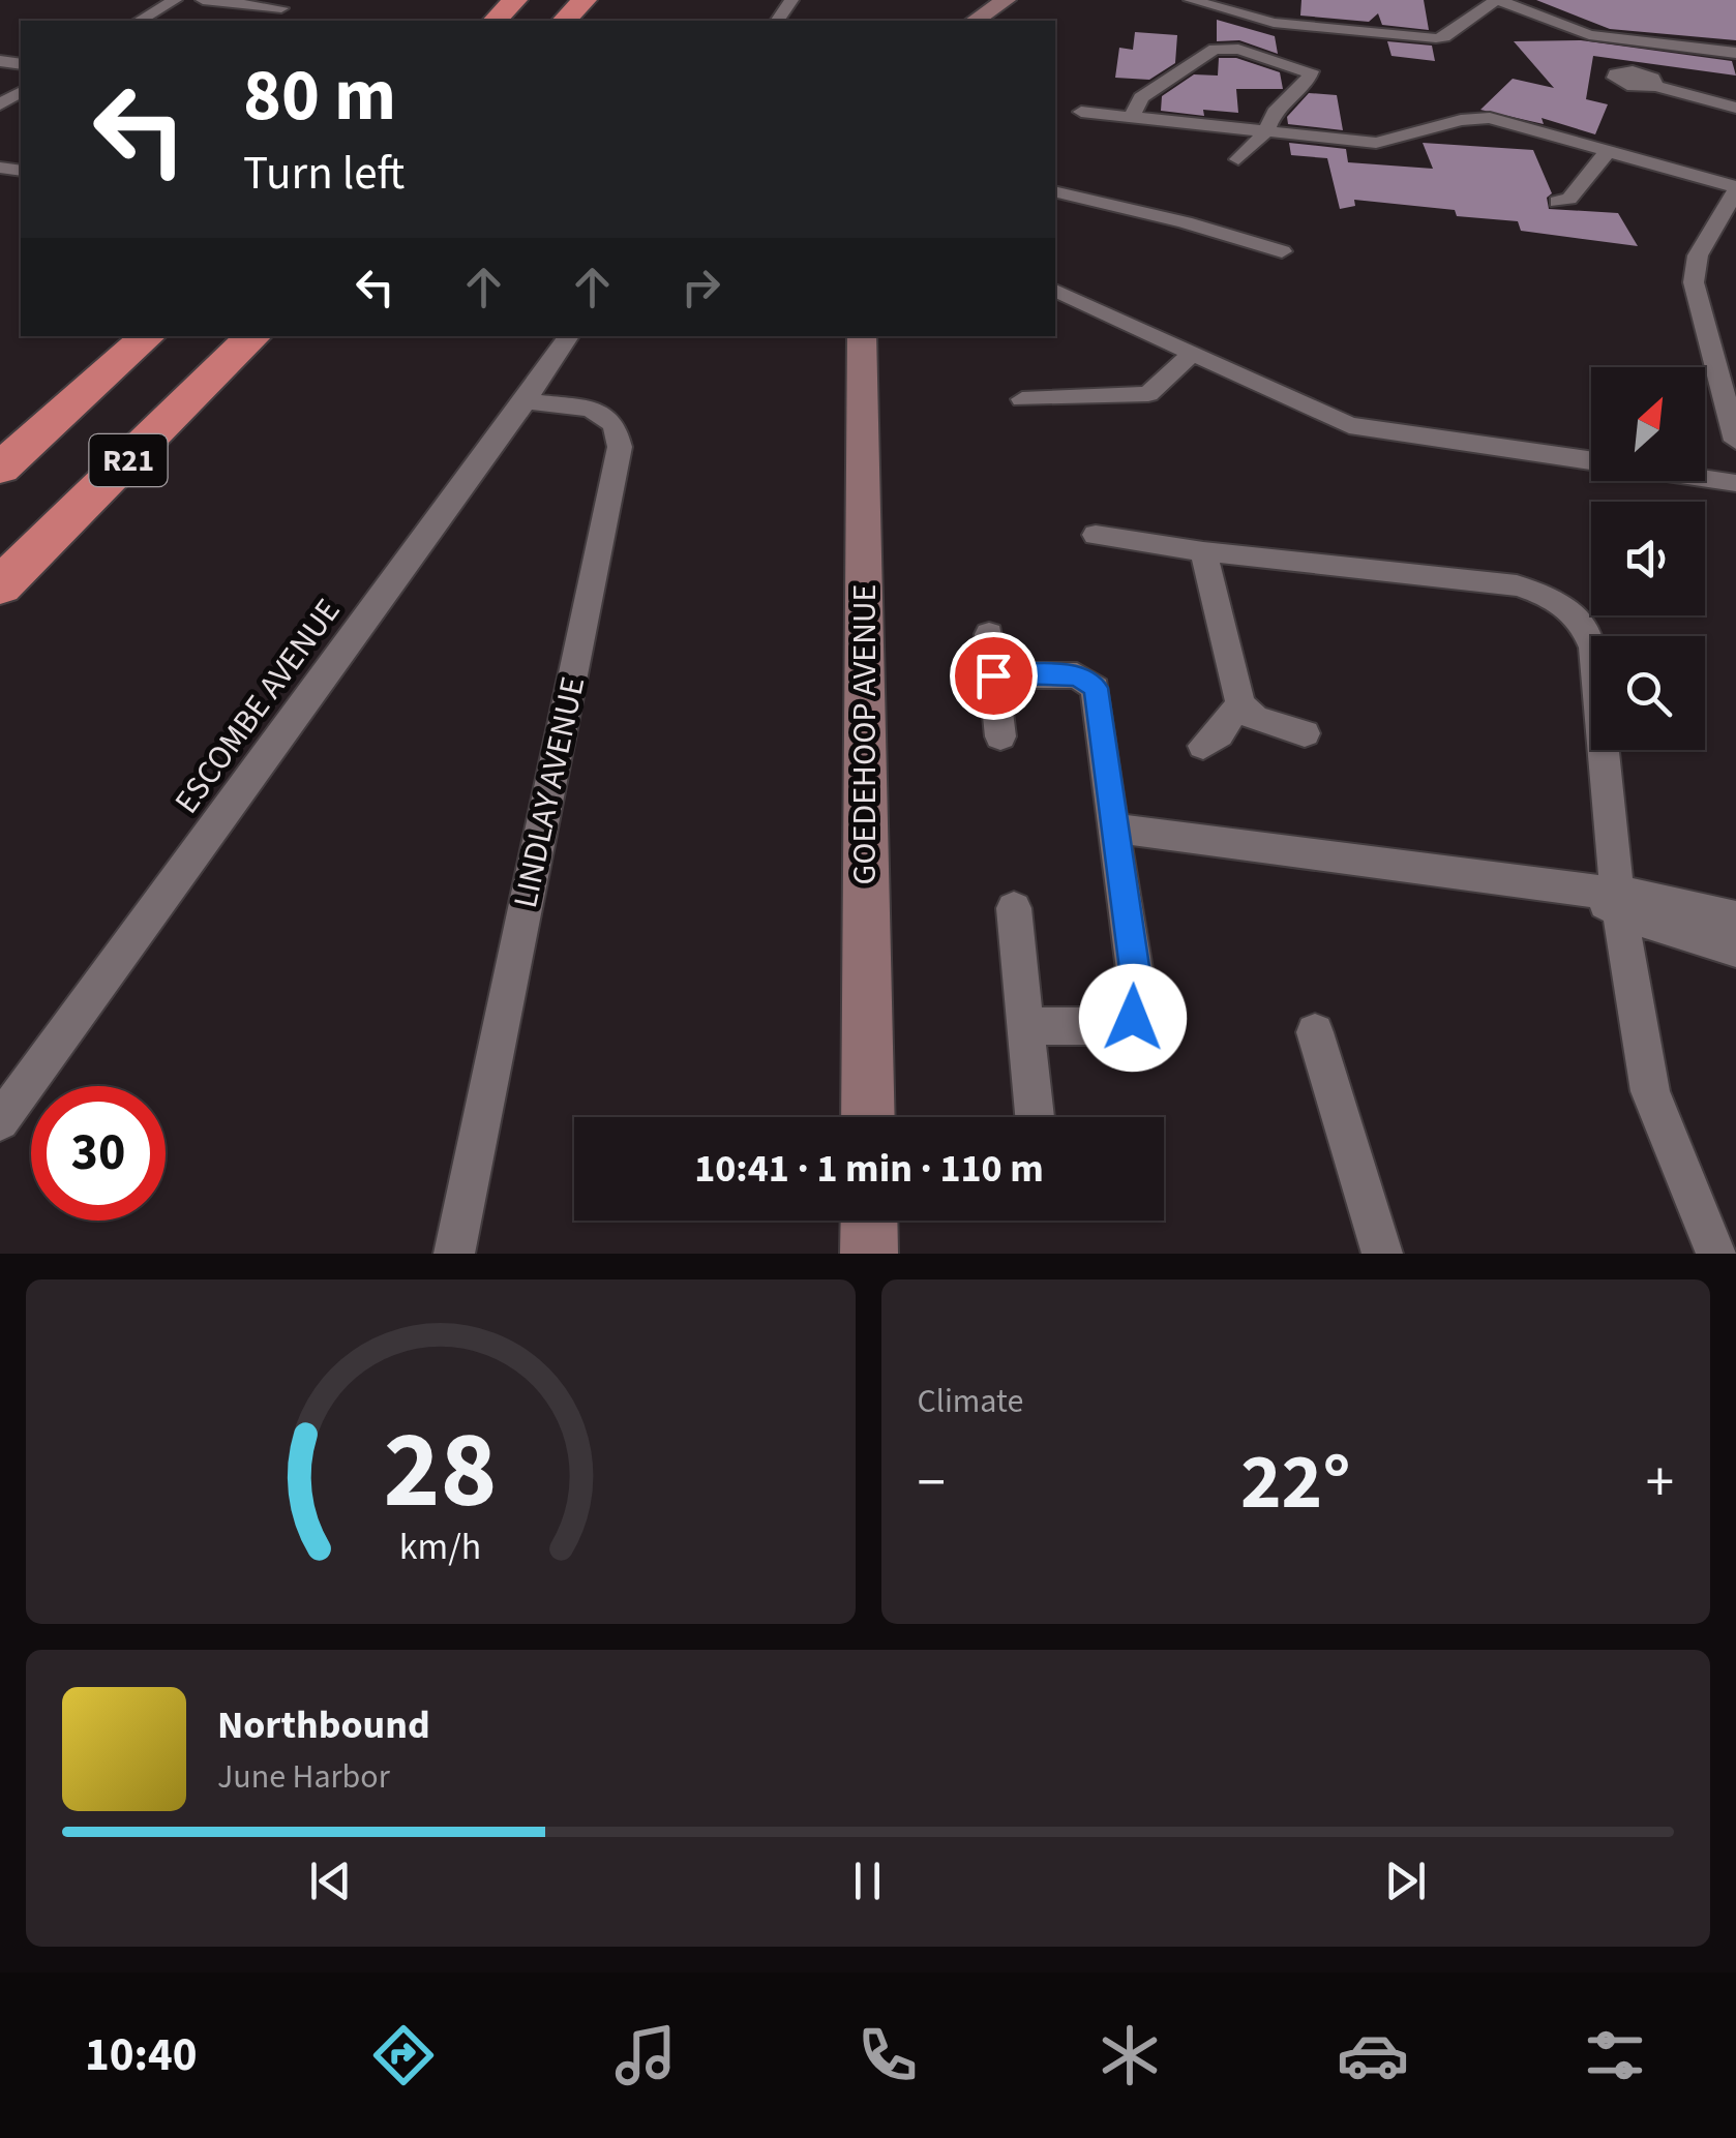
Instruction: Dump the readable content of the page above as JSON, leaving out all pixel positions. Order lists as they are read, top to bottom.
{
  "streets": {
    "highway": ["R21"],
    "main road": ["GOEDEHOOP AVENUE"],
    "street": ["ESCOMBE AVENUE", "LINDLAY AVENUE"]
  },
  "crossings": [
    ["ESCOMBE AVENUE", "LINDLAY AVENUE"]
  ],
  "north": "top right",
  "page": {
    "turn": ["80 m", "Turn left"],
    "limit": "30",
    "trip": "10:41 · 1 min · 110 m",
    "tile": "Climate",
    "heat": ["−", "22°", "+"],
    "song": ["Northbound", "June Harbor"],
    "tabs": "10:40",
    "gauge": ["28", "km/h"]
  }
}
